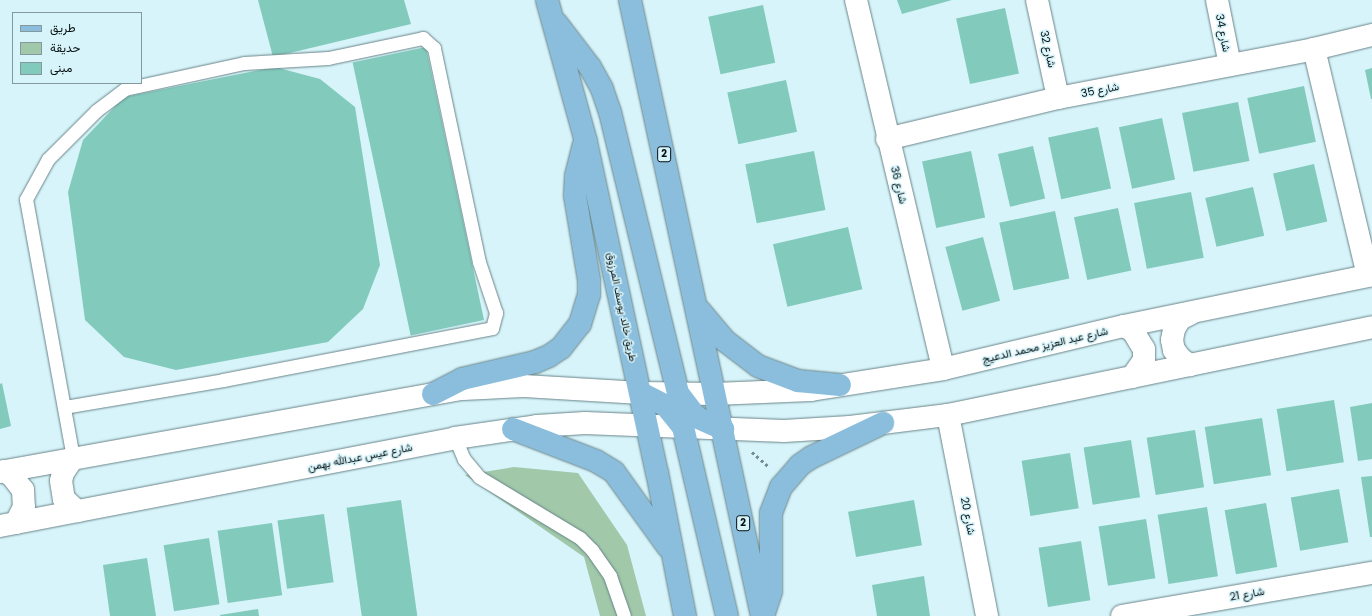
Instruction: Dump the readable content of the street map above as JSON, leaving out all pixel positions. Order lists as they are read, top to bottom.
{
  "streets": {
    "main road": ["2", "طريق خالد يوسف المرزوق"],
    "street": [
      "شارع 34",
      "شارع 32",
      "شارع 35",
      "شارع 36",
      "شارع عبد العزيز محمد الدعيج",
      "شارع عيس عبدالله بهمن",
      "شارع 20",
      "شارع 21"
    ]
  },
  "crossings": [
    ["شارع 34", "شارع 35"],
    ["شارع 32", "شارع 35"],
    ["شارع 35", "شارع 36"],
    ["2", "شارع عبد العزيز محمد الدعيج"],
    ["2", "شارع عيس عبدالله بهمن"],
    ["شارع 36", "شارع عبد العزيز محمد الدعيج"],
    ["طريق خالد يوسف المرزوق", "شارع عيس عبدالله بهمن"]
  ],
  "legend": ["طريق", "حديقة", "مبنى"]
}
